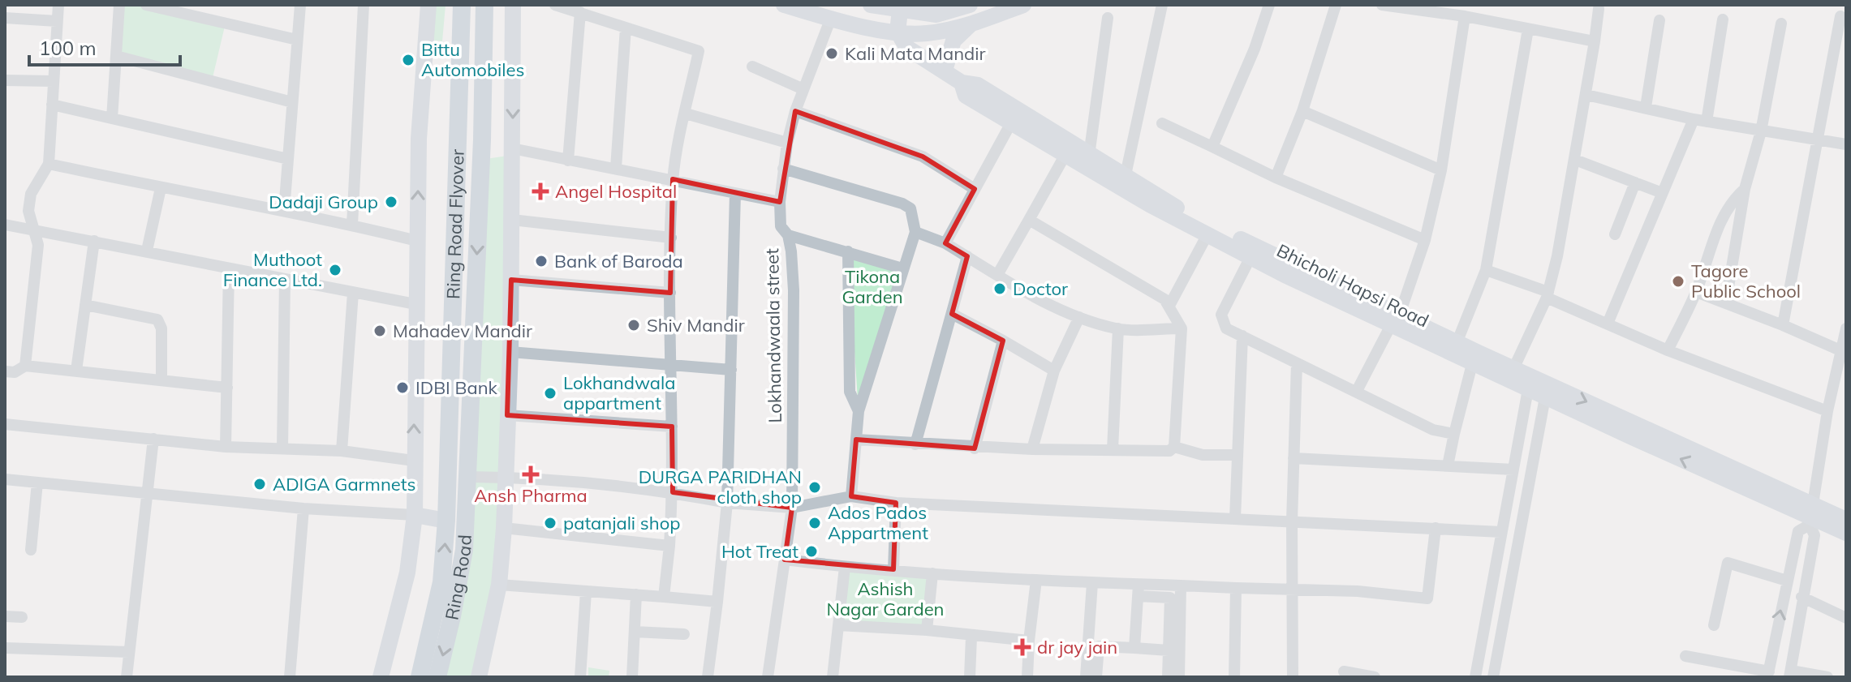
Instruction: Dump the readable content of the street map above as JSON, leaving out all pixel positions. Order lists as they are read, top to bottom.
{
  "streets": {
    "main road": ["Ring Road Flyover", "Ring Road"],
    "street": ["Bhicholi Hapsi Road", "Lokhandwaala street"]
  },
  "crossings": [
    ["Ring Road Flyover", "Ring Road"]
  ],
  "parks": ["Tikona Garden", "Ashish Nagar Garden"],
  "places": {
    "other": [
      "Kali Mata Mandir",
      "Bittu Automobiles",
      "Dadaji Group",
      "Bank of Baroda",
      "Muthoot Finance Ltd.",
      "Tagore Public School",
      "Doctor",
      "Shiv Mandir",
      "Mahadev Mandir",
      "IDBI Bank",
      "Lokhandwala appartment",
      "ADIGA Garmnets",
      "DURGA PARIDHAN cloth shop",
      "patanjali shop",
      "Ados Pados Appartment",
      "Hot Treat"
    ],
    "health": ["Angel Hospital", "Ansh Pharma", "dr jay jain"]
  },
  "scale_bar": "100 m"
}
